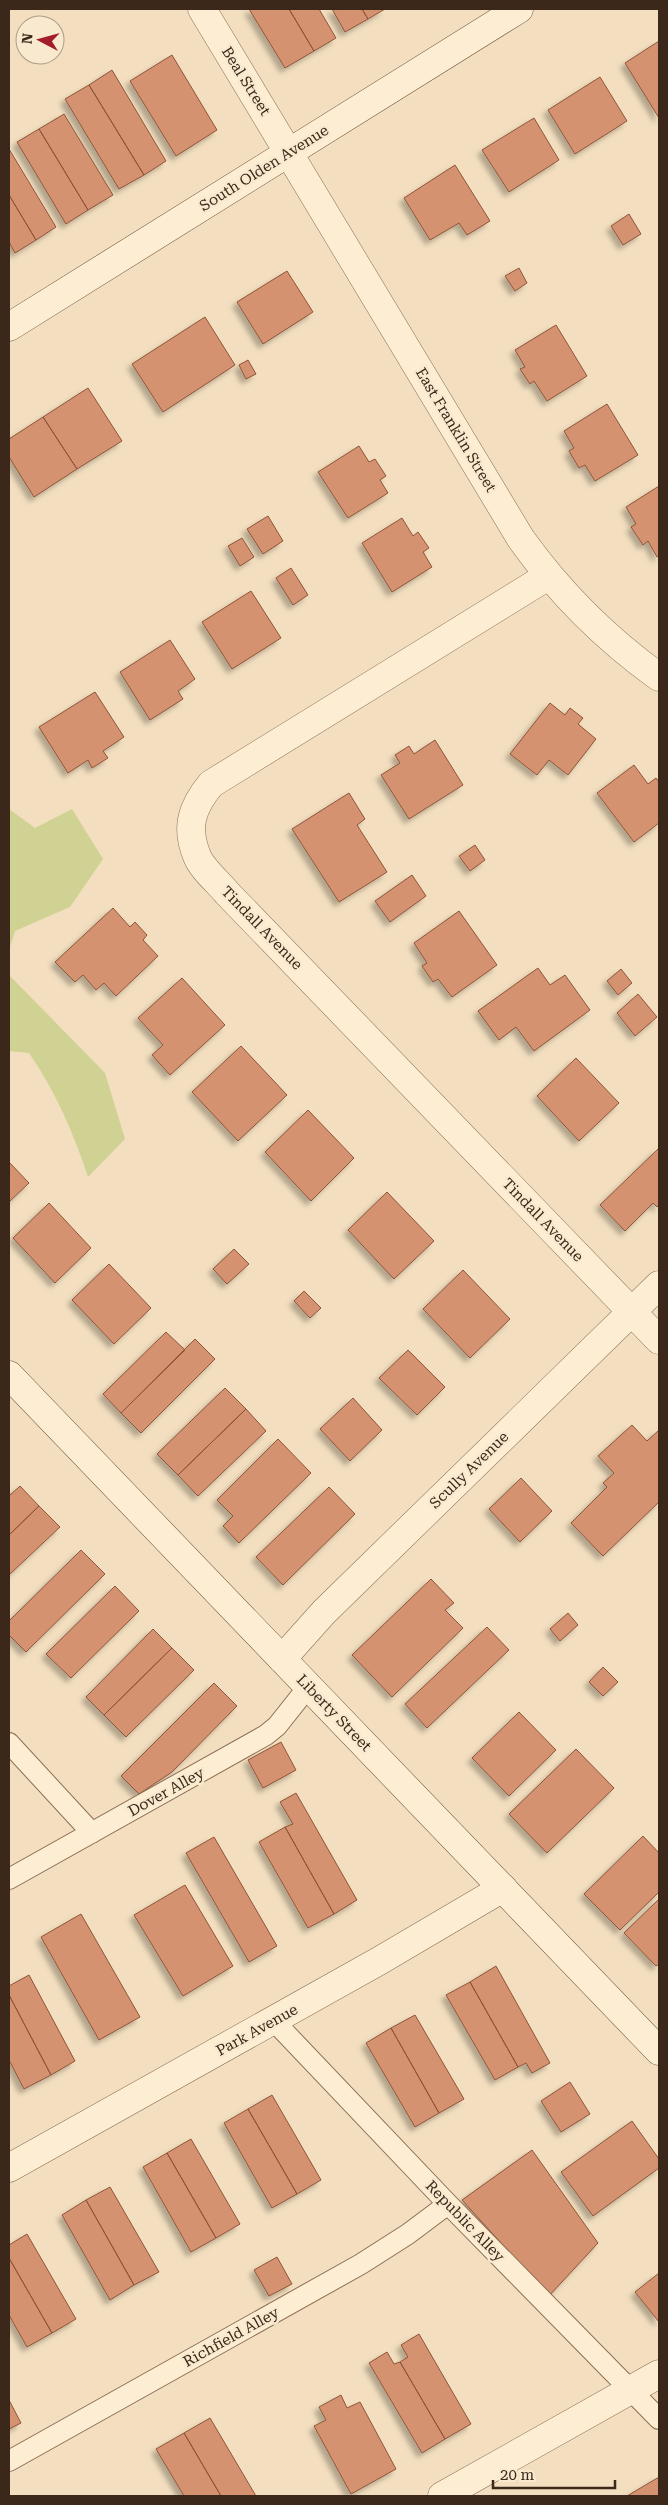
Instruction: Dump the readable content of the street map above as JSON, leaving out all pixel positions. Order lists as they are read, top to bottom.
{
  "streets": {
    "street": [
      "Beal Street",
      "South Olden Avenue",
      "East Franklin Street",
      "Tindall Avenue",
      "Scully Avenue",
      "Liberty Street",
      "Park Avenue"
    ],
    "lane": ["Dover Alley", "Republic Alley", "Richfield Alley"]
  },
  "crossings": [
    ["Beal Street", "South Olden Avenue"],
    ["Beal Street", "East Franklin Street"],
    ["South Olden Avenue", "East Franklin Street"],
    ["East Franklin Street", "Tindall Avenue"],
    ["Tindall Avenue", "Scully Avenue"],
    ["Scully Avenue", "Liberty Street"],
    ["Liberty Street", "Dover Alley"],
    ["Liberty Street", "Park Avenue"],
    ["Park Avenue", "Republic Alley"],
    ["Republic Alley", "Richfield Alley"]
  ],
  "scale_bar": "20 m",
  "north": "left"
}
